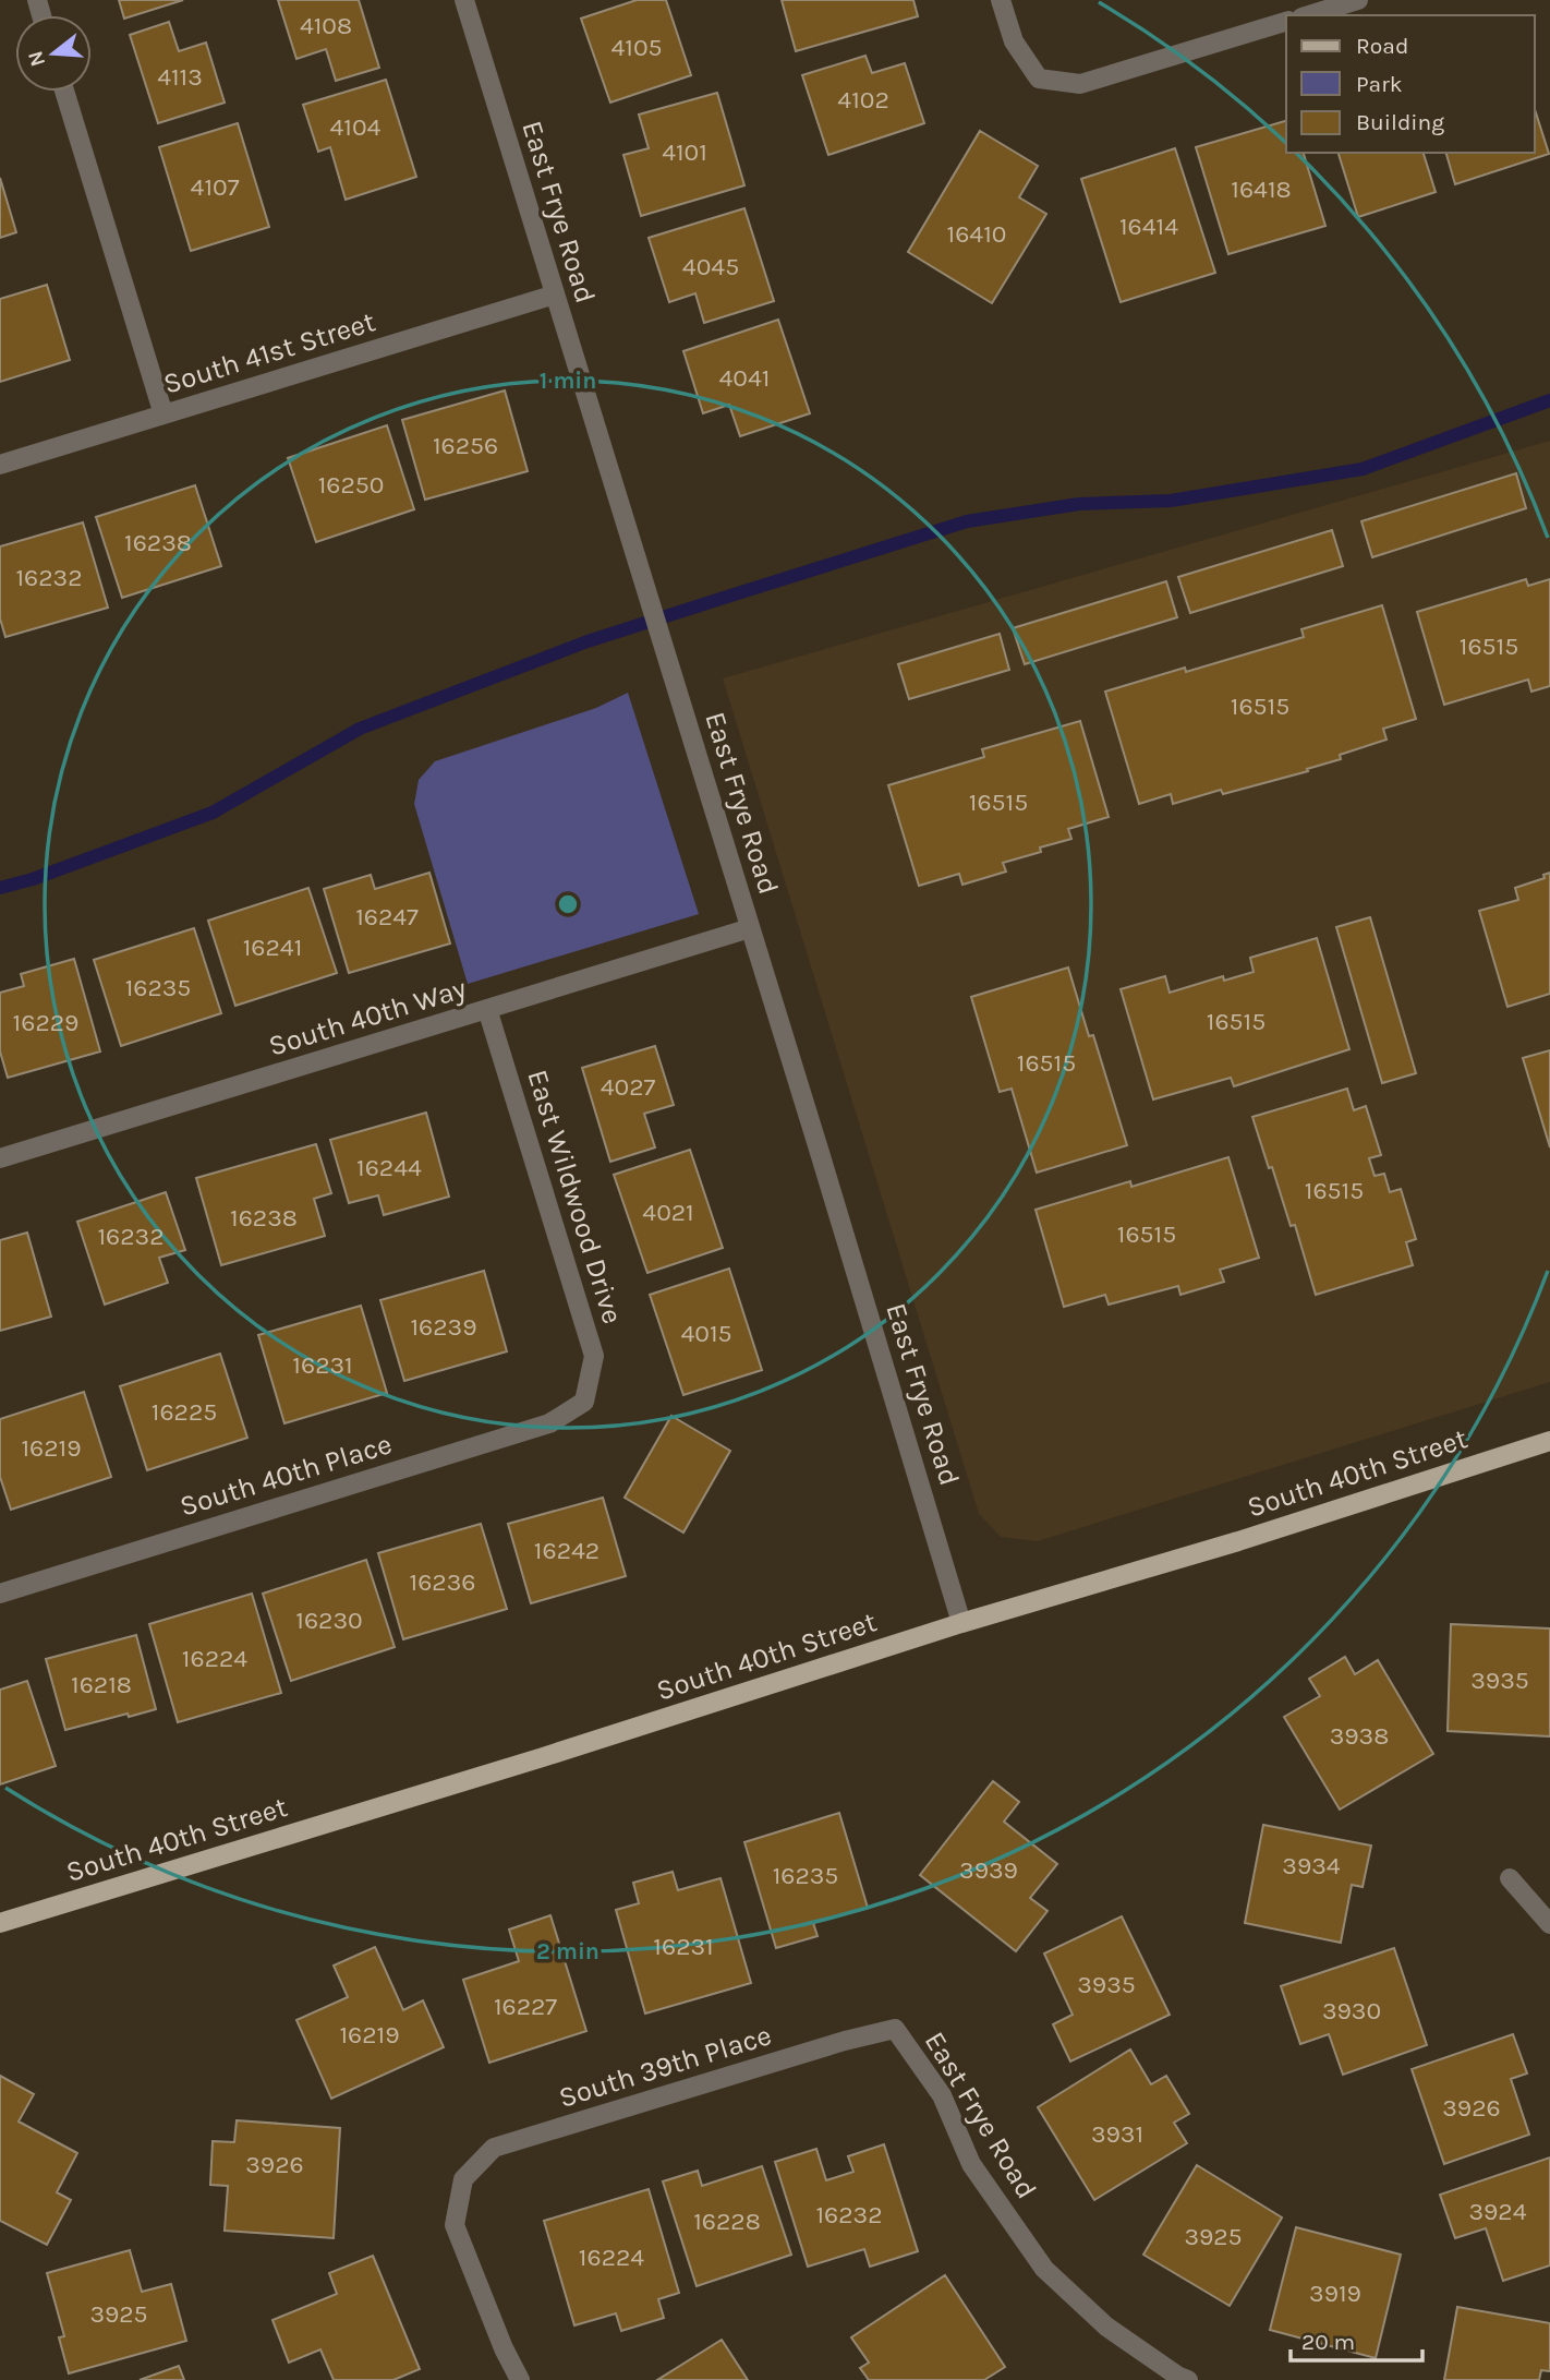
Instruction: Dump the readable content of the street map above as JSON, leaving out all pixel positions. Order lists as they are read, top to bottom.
{
  "streets": {
    "main road": ["South 40th Street"],
    "street": [
      "East Frye Road",
      "South 41st Street",
      "South 40th Way",
      "East Wildwood Drive",
      "South 40th Place",
      "South 39th Place"
    ]
  },
  "crossings": [
    ["East Frye Road", "South 41st Street"],
    ["East Frye Road", "South 40th Way"],
    ["East Frye Road", "South 40th Street"],
    ["East Frye Road", "South 39th Place"],
    ["South 40th Way", "East Wildwood Drive"],
    ["East Wildwood Drive", "South 40th Place"]
  ],
  "house_numbers": [
    "4108",
    "4105",
    "4113",
    "4102",
    "4104",
    "4101",
    "4107",
    "16418",
    "16414",
    "16410",
    "4045",
    "4041",
    "16256",
    "16250",
    "16238",
    "16232",
    "16515",
    "16515",
    "16515",
    "16247",
    "16241",
    "16235",
    "16515",
    "16229",
    "16515",
    "4027",
    "16244",
    "16515",
    "4021",
    "16238",
    "16515",
    "16232",
    "16239",
    "4015",
    "16231",
    "16225",
    "16219",
    "16242",
    "16236",
    "16230",
    "16224",
    "3935",
    "16218",
    "3938",
    "3934",
    "3939",
    "16235",
    "16231",
    "3935",
    "16227",
    "3930",
    "16219",
    "3926",
    "3931",
    "3926",
    "3924",
    "16232",
    "16228",
    "3925",
    "16224",
    "3919",
    "3925"
  ],
  "legend": ["Road", "Park", "Building"],
  "scale_bar": "20 m",
  "north": "left",
  "rings": ["1 min", "2 min"]
}
